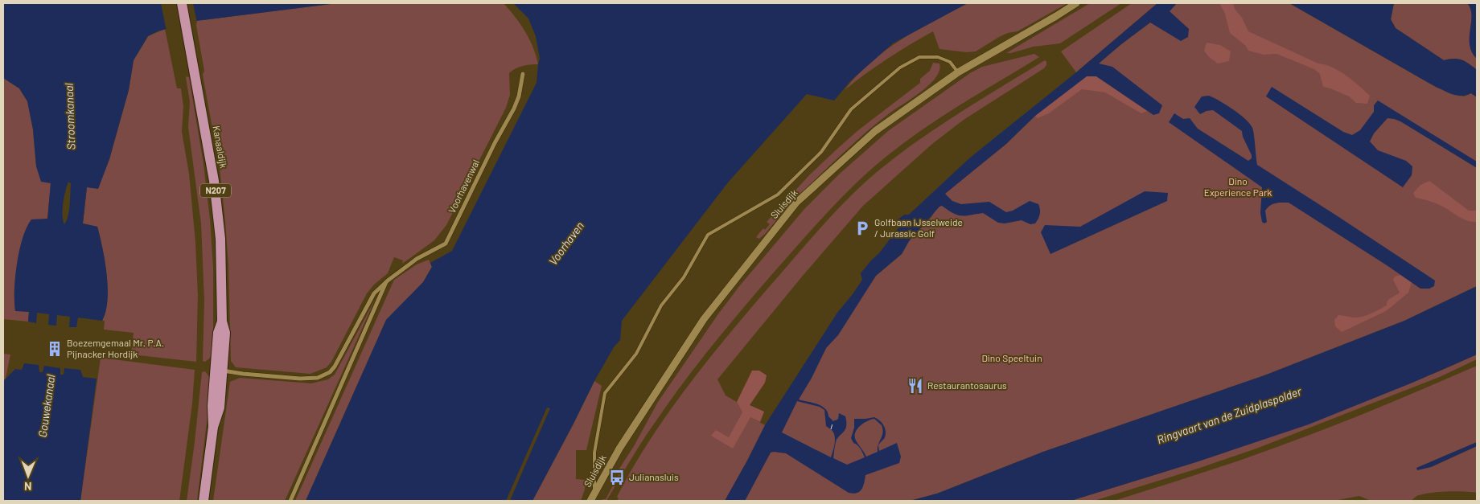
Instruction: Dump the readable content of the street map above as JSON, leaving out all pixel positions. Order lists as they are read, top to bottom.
{
  "streets": {
    "main road": ["Kanaaldijk", "N207"],
    "street": ["Voorhavenwal", "Sluisdijk"]
  },
  "crossings": [
    ["Kanaaldijk", "Voorhavenwal"]
  ],
  "water": [
    "Stroomkanaal",
    "Voorhaven",
    "Gouwekanaal",
    "Ringvaart van de Zuidplaspolder"
  ],
  "parks": ["Dino Experience Park", "Dino Speeltuin"],
  "places": {
    "parking": ["Golfbaan IJsselweide / Jurassic Golf"],
    "building": ["Boezemgemaal Mr. P.A. Pijnacker Hordijk"],
    "restaurant": ["Restaurantosaurus"],
    "bus stop": ["Julianasluis"]
  },
  "north": "bottom"
}
